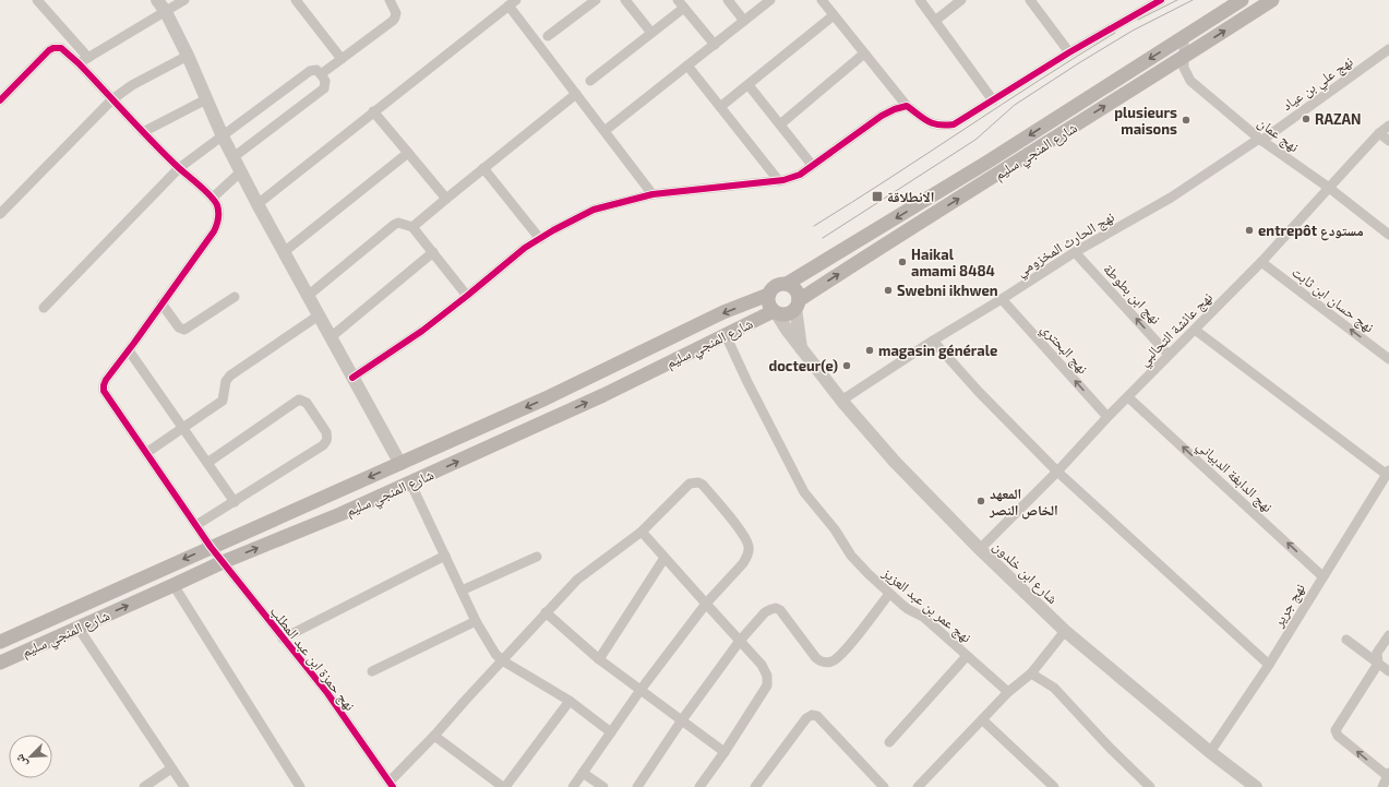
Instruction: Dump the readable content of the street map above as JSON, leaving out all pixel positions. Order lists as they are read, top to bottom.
{
  "streets": {
    "main road": ["شارع المنجي سليم"],
    "street": [
      "نهج علي بن عياد",
      "نهج عمان",
      "نهج الحارث المخزومي",
      "نهج ابن بطوطة",
      "نهج حسان ابن ثابت",
      "نهج عائشة التحالبي",
      "نهج البحتري",
      "نهج الدابغة الدبياني",
      "شارع ابن خلدون",
      "نهج عمر بن عبد العزيز",
      "نهج جرير",
      "نهج حمزة ابن عبد المطلب"
    ]
  },
  "crossings": [
    ["نهج علي بن عياد", "نهج عمان"],
    ["نهج علي بن عياد", "نهج الحارث المخزومي"],
    ["نهج عمان", "شارع المنجي سليم"],
    ["نهج عمان", "نهج الحارث المخزومي"],
    ["نهج عمان", "نهج عائشة التحالبي"],
    ["شارع المنجي سليم", "نهج عمر بن عبد العزيز"],
    ["شارع المنجي سليم", "نهج حمزة ابن عبد المطلب"],
    ["نهج الحارث المخزومي", "نهج ابن بطوطة"],
    ["نهج الحارث المخزومي", "نهج البحتري"],
    ["نهج الحارث المخزومي", "شارع ابن خلدون"],
    ["نهج ابن بطوطة", "نهج عائشة التحالبي"],
    ["نهج حسان ابن ثابت", "نهج عائشة التحالبي"],
    ["نهج عائشة التحالبي", "نهج البحتري"],
    ["نهج عائشة التحالبي", "نهج الدابغة الدبياني"],
    ["نهج عائشة التحالبي", "شارع ابن خلدون"],
    ["نهج الدابغة الدبياني", "نهج جرير"],
    ["شارع ابن خلدون", "نهج جرير"]
  ],
  "one_way": ["نهج ابن بطوطة", "نهج حسان ابن ثابت", "نهج الدابغة الدبياني"],
  "places": {
    "other": [
      "RAZAN",
      "plusieurs maisons",
      "entrepôt مستودع",
      "Haikal amami 8484",
      "Swebni ikhwen",
      "magasin générale",
      "docteur(e)",
      "المعهد الخاص النصر"
    ],
    "transit": ["الانطلاقة"]
  },
  "north": "bottom left"
}
